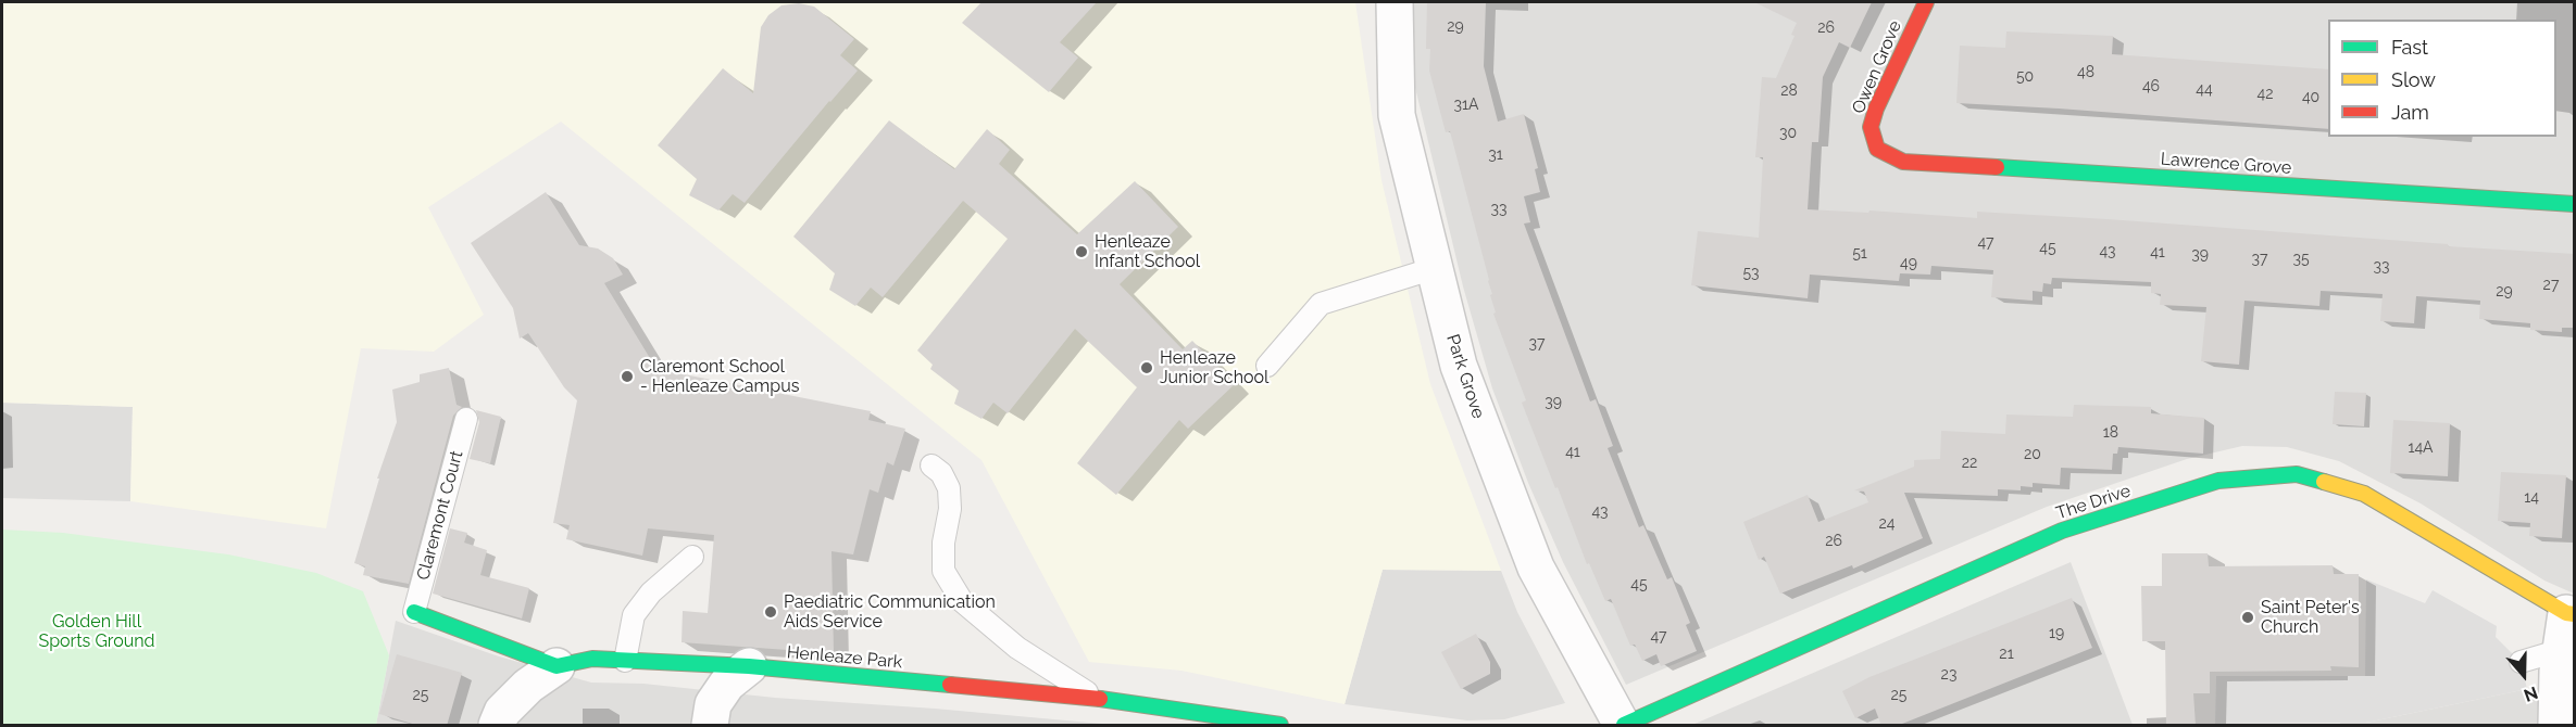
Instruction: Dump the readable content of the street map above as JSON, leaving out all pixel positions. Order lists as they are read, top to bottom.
{
  "streets": {
    "street": [
      "Owen Grove",
      "Lawrence Grove",
      "Park Grove",
      "The Drive",
      "Henleaze Park"
    ],
    "lane": ["Claremont Court"]
  },
  "crossings": [
    ["Owen Grove", "Lawrence Grove"],
    ["Park Grove", "The Drive"]
  ],
  "parks": ["Golden Hill Sports Ground"],
  "places": [
    "Henleaze Infant School",
    "Henleaze Junior School",
    "Claremont School - Henleaze Campus",
    "Paediatric Communication Aids Service",
    "Saint Peter's Church"
  ],
  "house_numbers": [
    "29",
    "26",
    "48",
    "50",
    "46",
    "44",
    "28",
    "42",
    "40",
    "31A",
    "30",
    "31",
    "33",
    "47",
    "45",
    "43",
    "41",
    "51",
    "39",
    "37",
    "35",
    "49",
    "33",
    "53",
    "27",
    "29",
    "37",
    "39",
    "18",
    "14A",
    "41",
    "20",
    "22",
    "14",
    "43",
    "24",
    "26",
    "45",
    "19",
    "47",
    "21",
    "23",
    "25",
    "25"
  ],
  "legend": ["Fast", "Slow", "Jam"],
  "north": "bottom"
}
